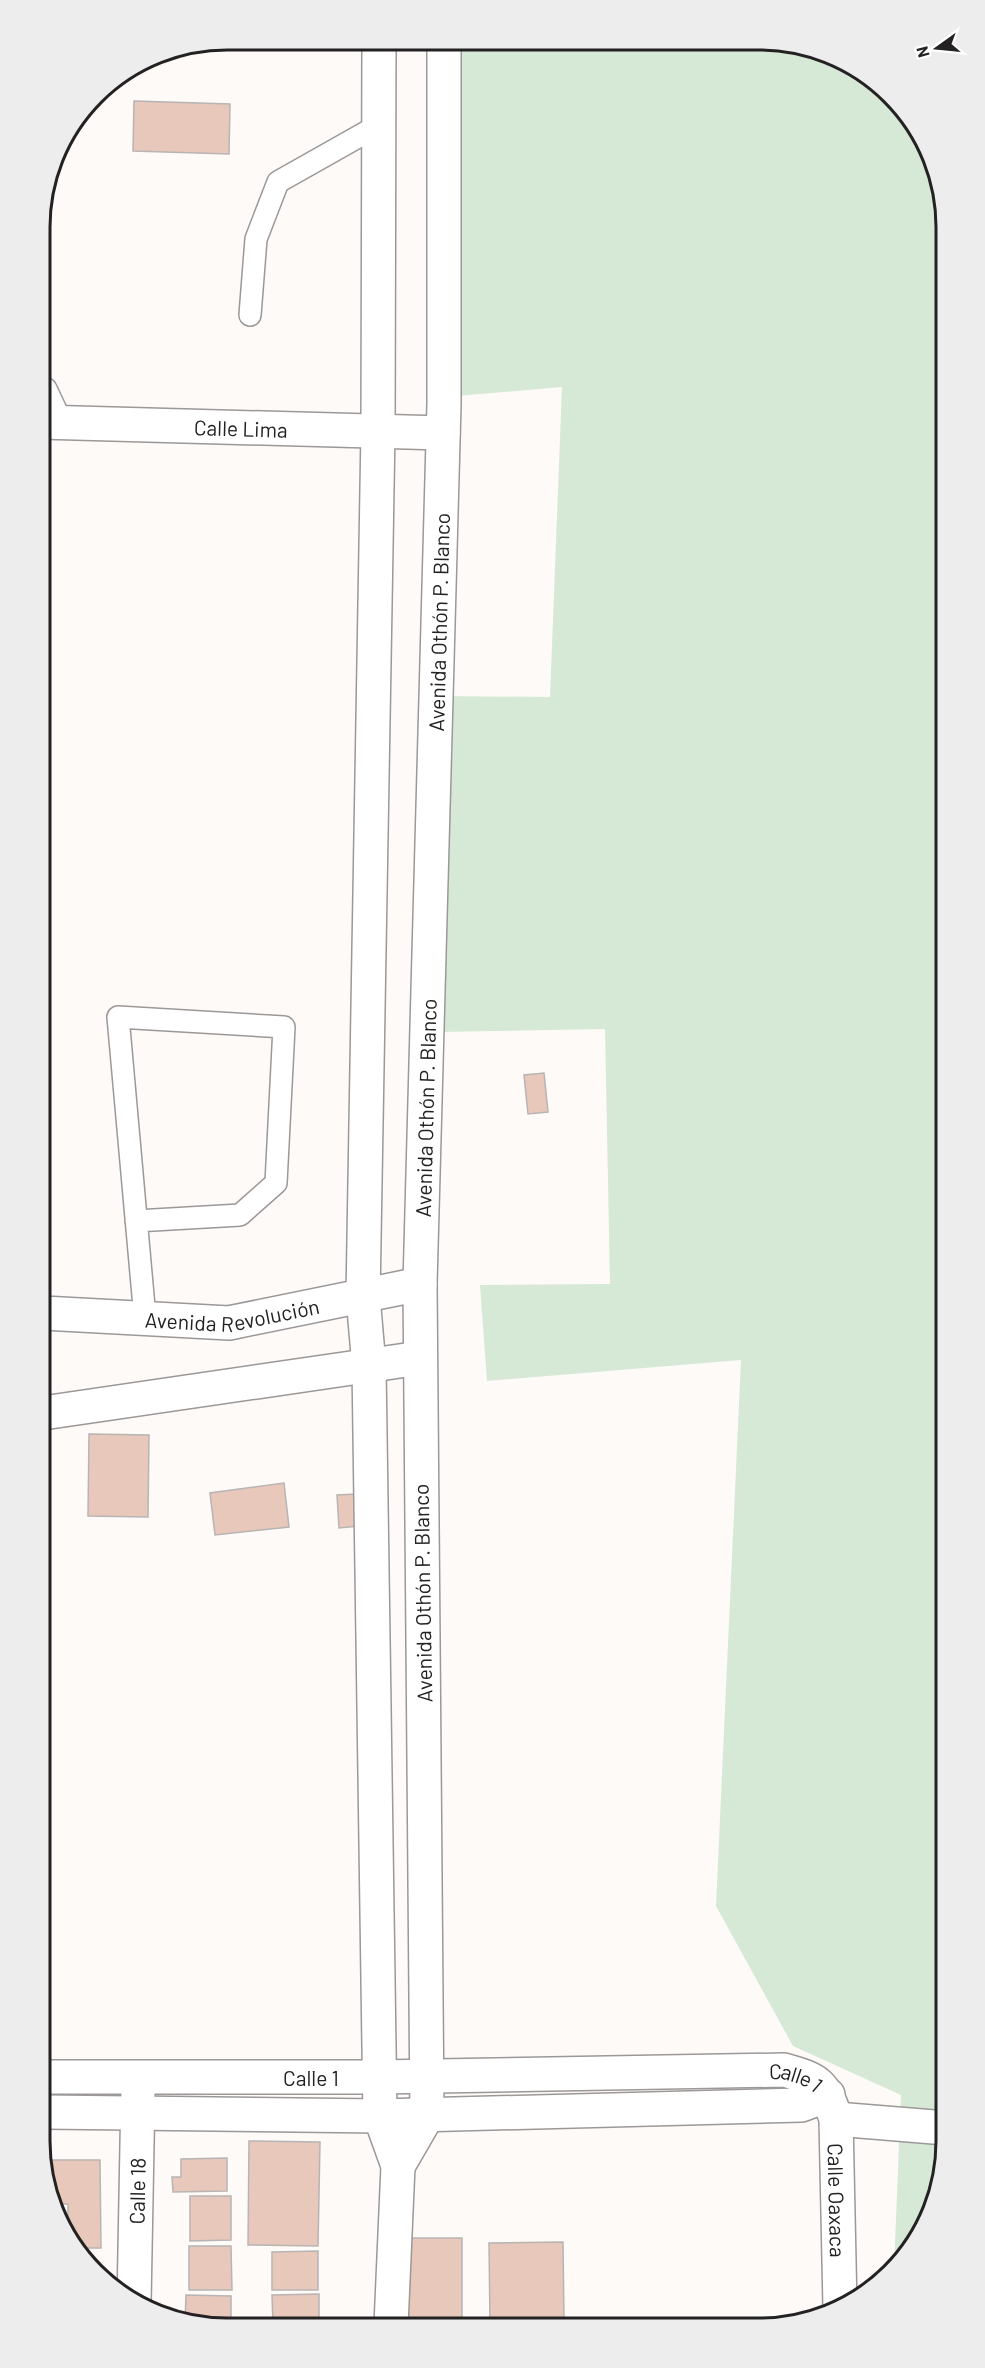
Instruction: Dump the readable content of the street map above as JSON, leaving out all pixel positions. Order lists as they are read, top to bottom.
{
  "streets": {
    "street": [
      "Calle Lima",
      "Avenida Othón P. Blanco",
      "Avenida Revolución",
      "Calle 1",
      "Calle 18",
      "Calle Oaxaca"
    ]
  },
  "crossings": [
    ["Calle Lima", "Avenida Othón P. Blanco"],
    ["Avenida Othón P. Blanco", "Avenida Revolución"],
    ["Avenida Othón P. Blanco", "Calle 1"],
    ["Calle 1", "Calle 18"],
    ["Calle 1", "Calle Oaxaca"]
  ],
  "north": "left"
}
